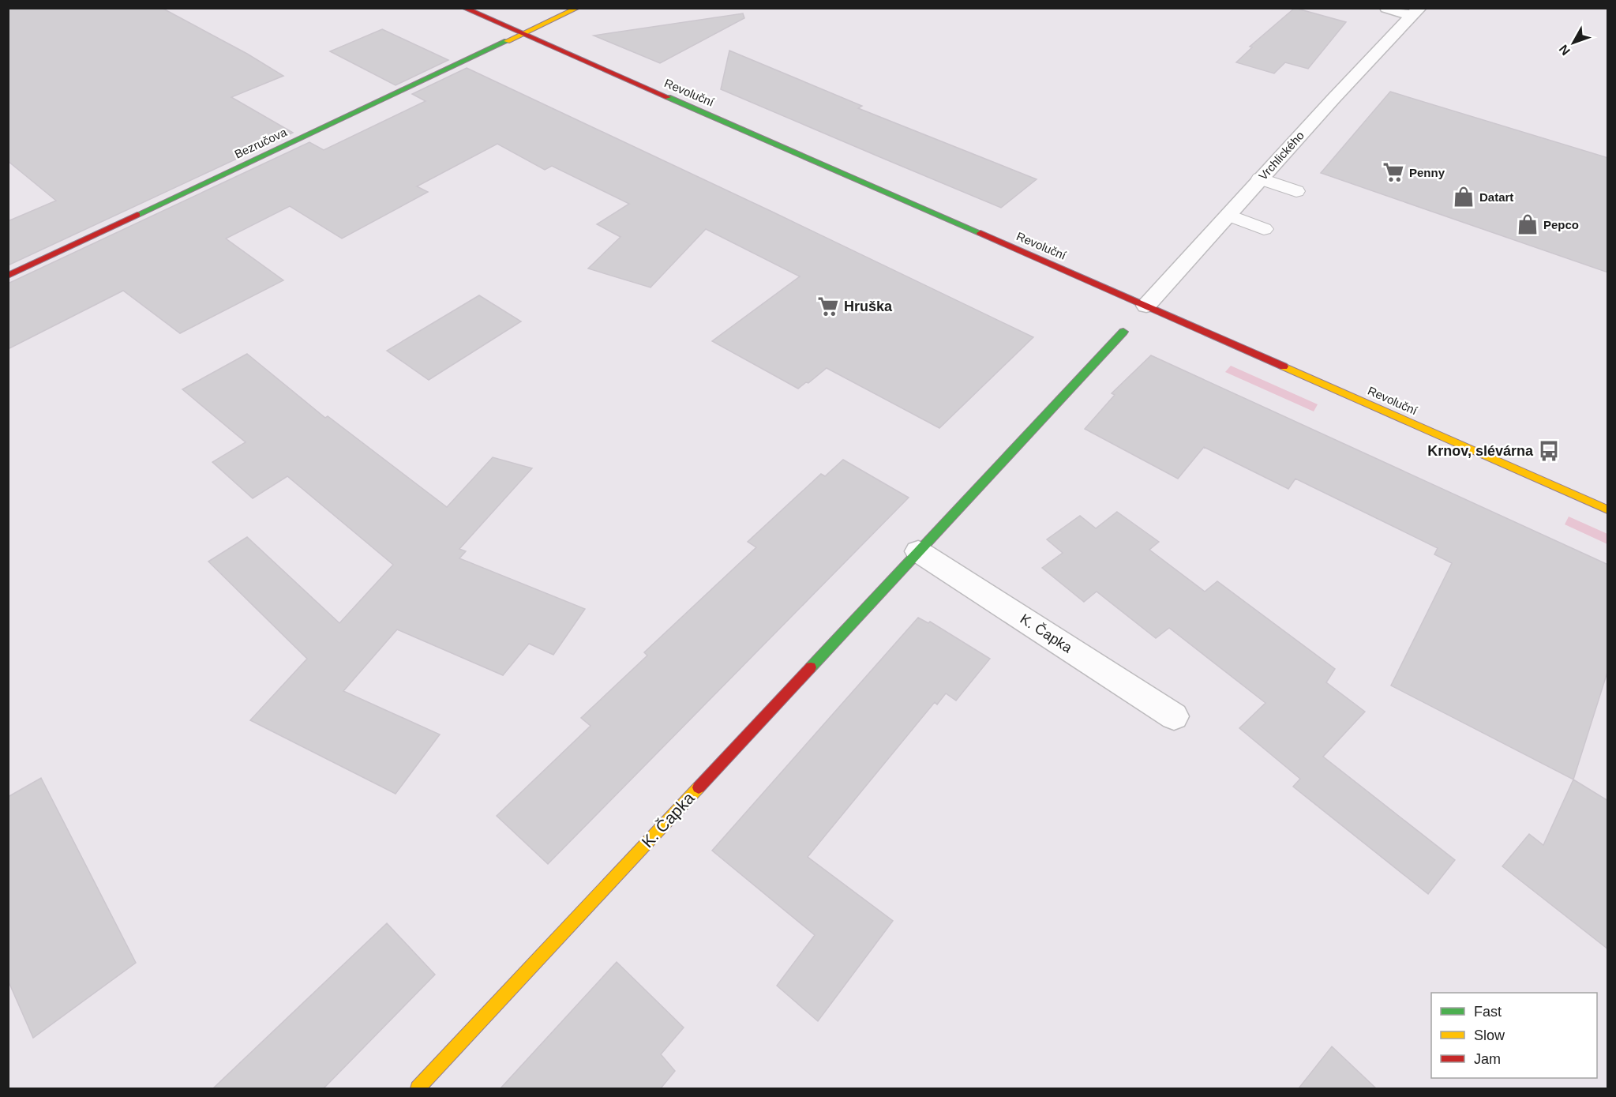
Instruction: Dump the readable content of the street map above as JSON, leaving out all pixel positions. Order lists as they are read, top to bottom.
{
  "streets": {
    "street": [
      "Revoluční",
      "Bezručova",
      "Vrchlického",
      "K. Čapka"
    ]
  },
  "crossings": [
    ["Revoluční", "Bezručova"],
    ["Revoluční", "Vrchlického"]
  ],
  "places": {
    "supermarket": ["Penny", "Hruška"],
    "shop": ["Datart", "Pepco"],
    "bus stop": ["Krnov, slévárna"]
  },
  "legend": ["Fast", "Slow", "Jam"],
  "north": "bottom left"
}
